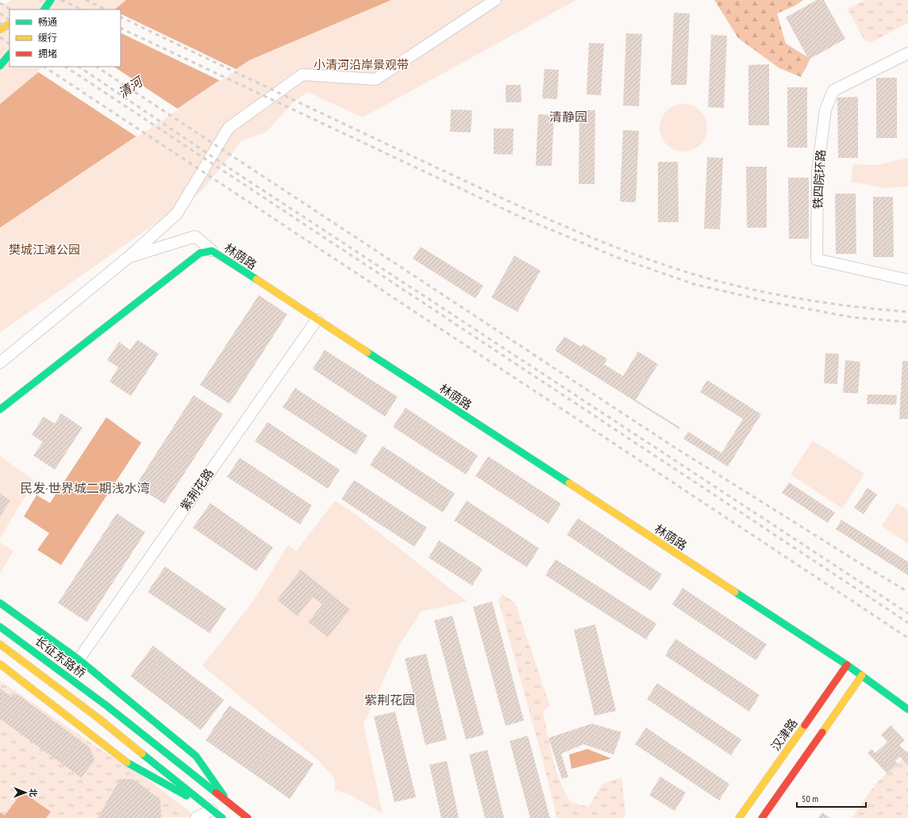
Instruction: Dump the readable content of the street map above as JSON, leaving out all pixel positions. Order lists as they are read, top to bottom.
{
  "streets": {
    "street": [
      "铁四院环路",
      "林荫路",
      "紫荆花路",
      "长征东路桥",
      "汉津路"
    ]
  },
  "crossings": [
    ["林荫路", "紫荆花路"],
    ["林荫路", "汉津路"]
  ],
  "districts": ["清静园", "民发·世界城二期浅水湾", "紫荆花园"],
  "water": ["清河"],
  "parks": ["小清河沿岸景观带", "樊城江滩公园"],
  "legend": ["畅通", "缓行", "拥堵"],
  "scale_bar": "50 m",
  "north": "right"
}
